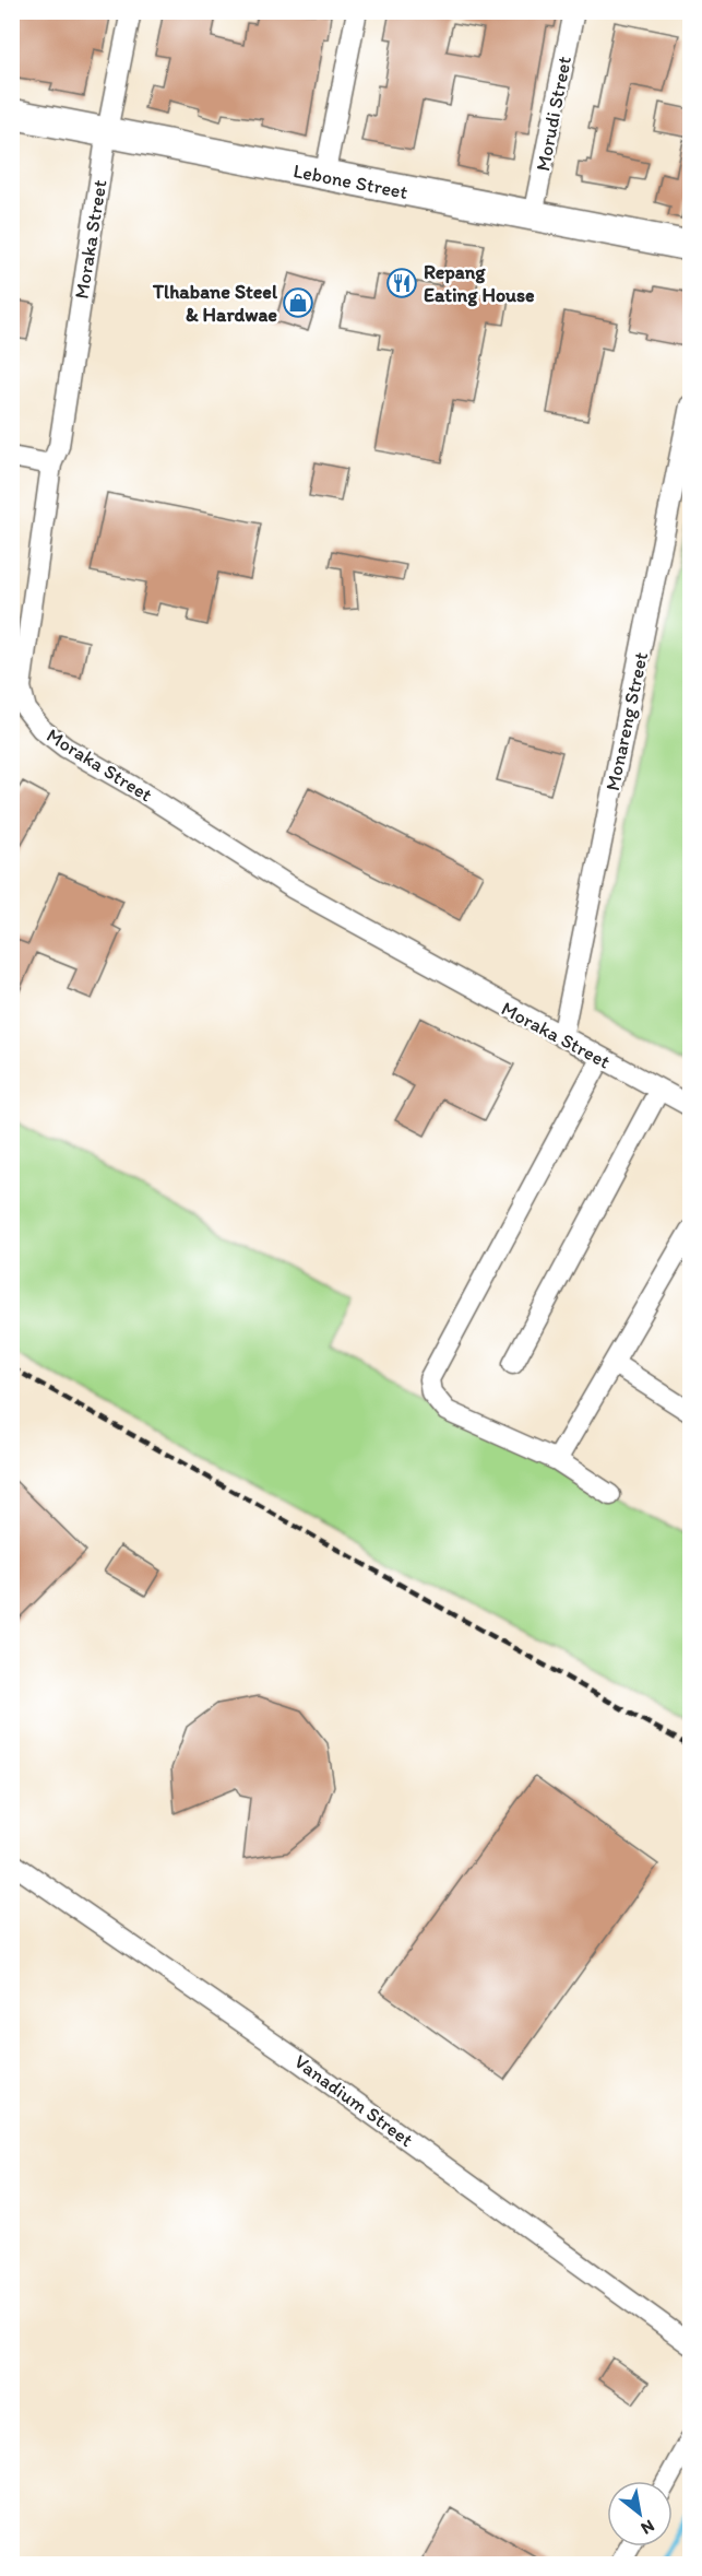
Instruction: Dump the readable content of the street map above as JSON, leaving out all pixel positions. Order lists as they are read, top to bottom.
{
  "streets": {
    "street": [
      "Morudi Street",
      "Lebone Street",
      "Moraka Street",
      "Monareng Street",
      "Vanadium Street"
    ]
  },
  "crossings": [
    ["Morudi Street", "Lebone Street"],
    ["Lebone Street", "Moraka Street"],
    ["Moraka Street", "Monareng Street"]
  ],
  "places": {
    "restaurant": ["Repang Eating House"],
    "shop": ["Tlhabane Steel & Hardwae"]
  },
  "north": "bottom right"
}
